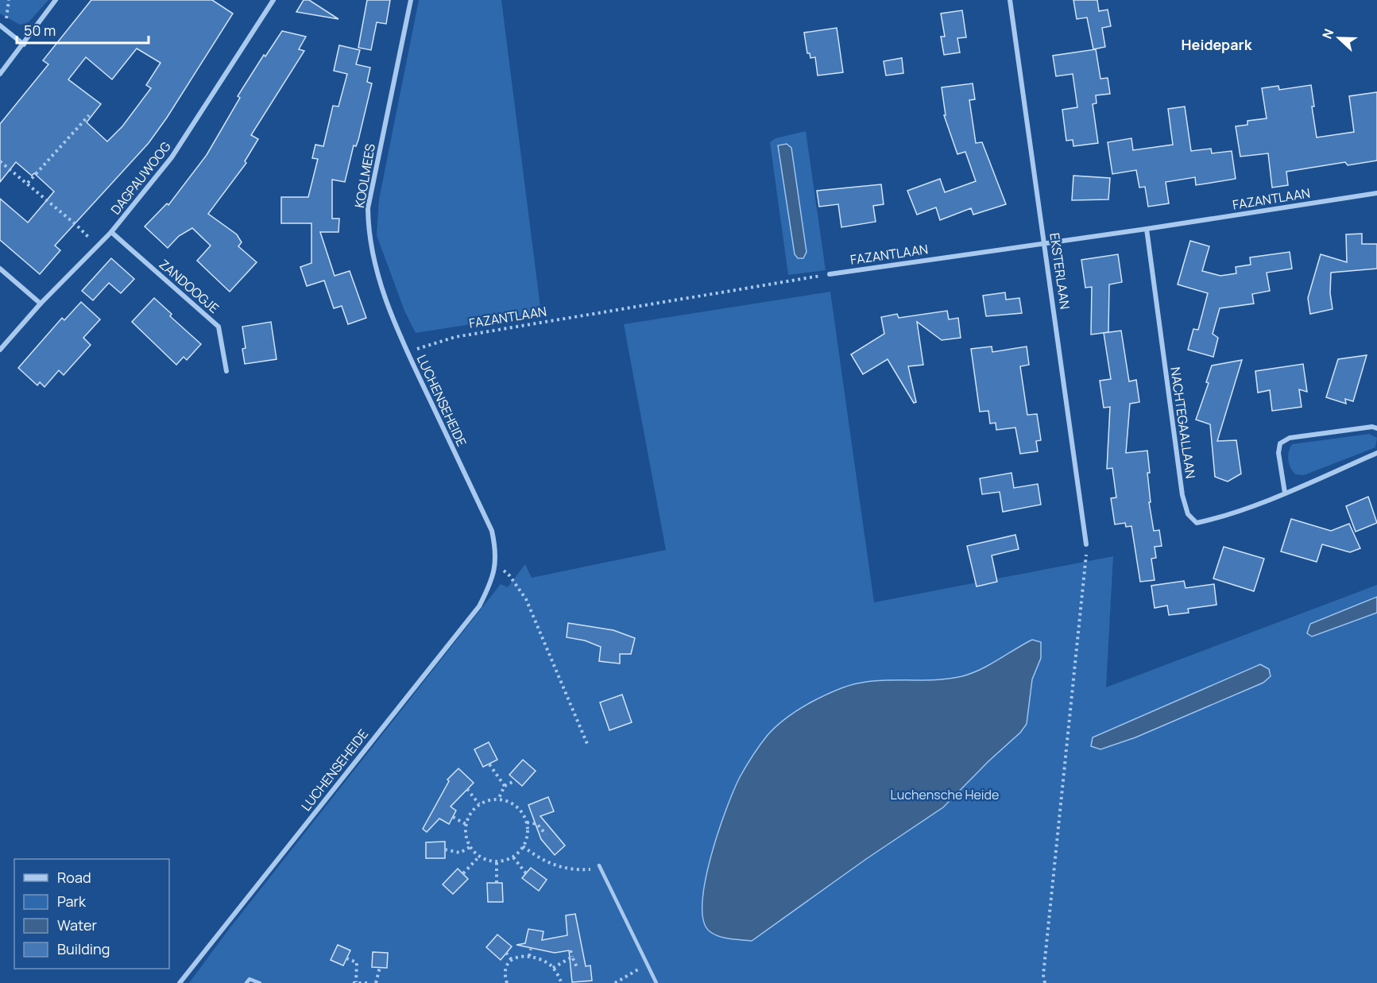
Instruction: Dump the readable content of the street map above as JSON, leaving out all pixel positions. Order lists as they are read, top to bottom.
{
  "streets": {
    "street": [
      "KOOLMEES",
      "DAGPAUWOOG",
      "FAZANTLAAN",
      "EKSTERLAAN",
      "ZANDOOGJE",
      "LUCHENSEHEIDE",
      "NACHTEGAALLAAN"
    ]
  },
  "crossings": [
    ["KOOLMEES", "FAZANTLAAN"],
    ["KOOLMEES", "LUCHENSEHEIDE"],
    ["DAGPAUWOOG", "ZANDOOGJE"],
    ["FAZANTLAAN", "EKSTERLAAN"],
    ["FAZANTLAAN", "LUCHENSEHEIDE"],
    ["FAZANTLAAN", "NACHTEGAALLAAN"]
  ],
  "districts": ["Heidepark"],
  "parks": ["Luchensche Heide"],
  "legend": [
    "Road",
    "Park",
    "Water",
    "Building"
  ],
  "scale_bar": "50 m",
  "north": "left"
}
